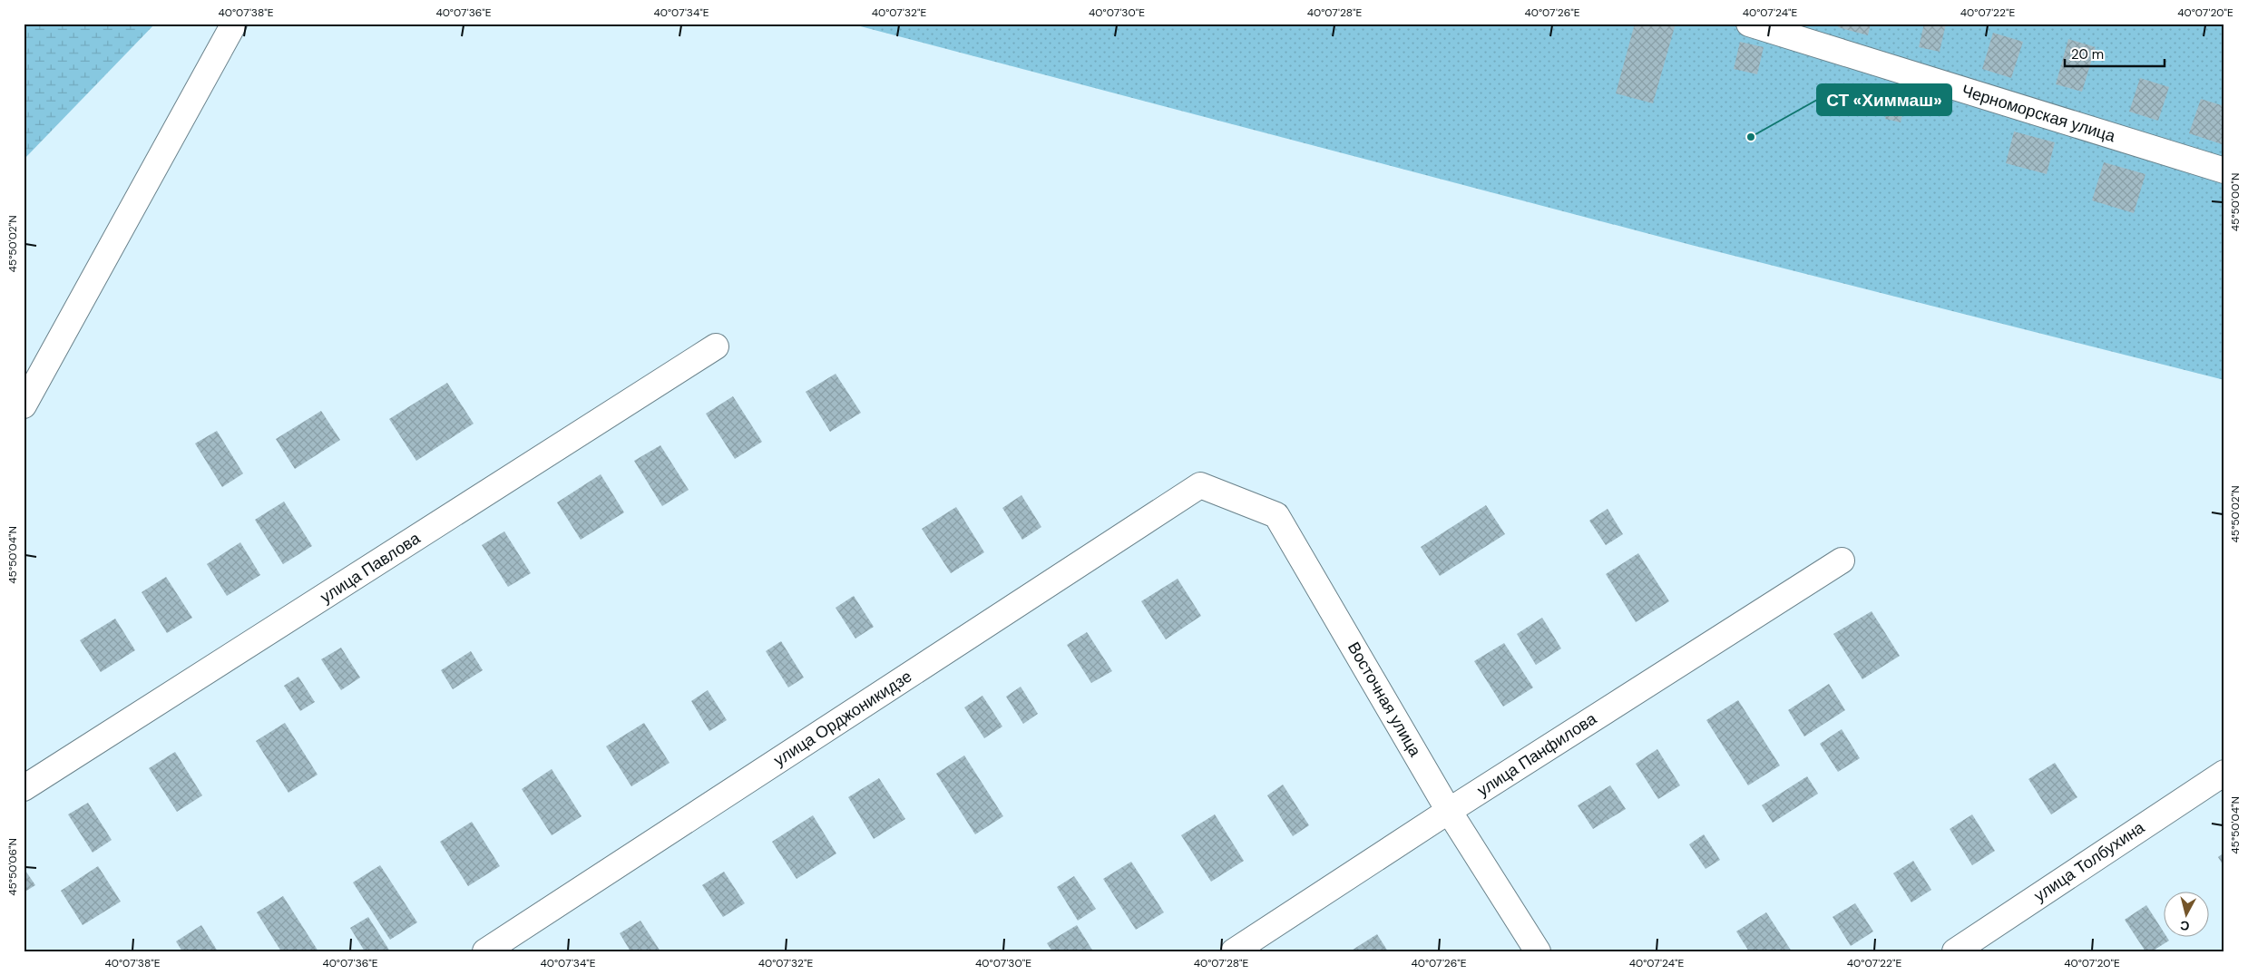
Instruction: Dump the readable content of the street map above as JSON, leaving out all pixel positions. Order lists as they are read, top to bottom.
{
  "streets": {
    "street": [
      "Черноморская улица",
      "улица Павлова",
      "Восточная улица",
      "улица Орджоникидзе",
      "улица Панфилова",
      "улица Толбухина"
    ]
  },
  "crossings": [
    ["Восточная улица", "улица Орджоникидзе"],
    ["Восточная улица", "улица Панфилова"]
  ],
  "places": ["СТ «Химмаш»"],
  "scale_bar": "20 m",
  "north": "bottom",
  "coordinates": [
    "40°07'38\"E",
    "40°07'36\"E",
    "40°07'34\"E",
    "40°07'32\"E",
    "40°07'30\"E",
    "40°07'28\"E",
    "40°07'26\"E",
    "40°07'24\"E",
    "40°07'22\"E",
    "40°07'20\"E",
    "45°50'00\"N",
    "45°50'02\"N",
    "45°50'04\"N",
    "45°50'06\"N"
  ]
}
